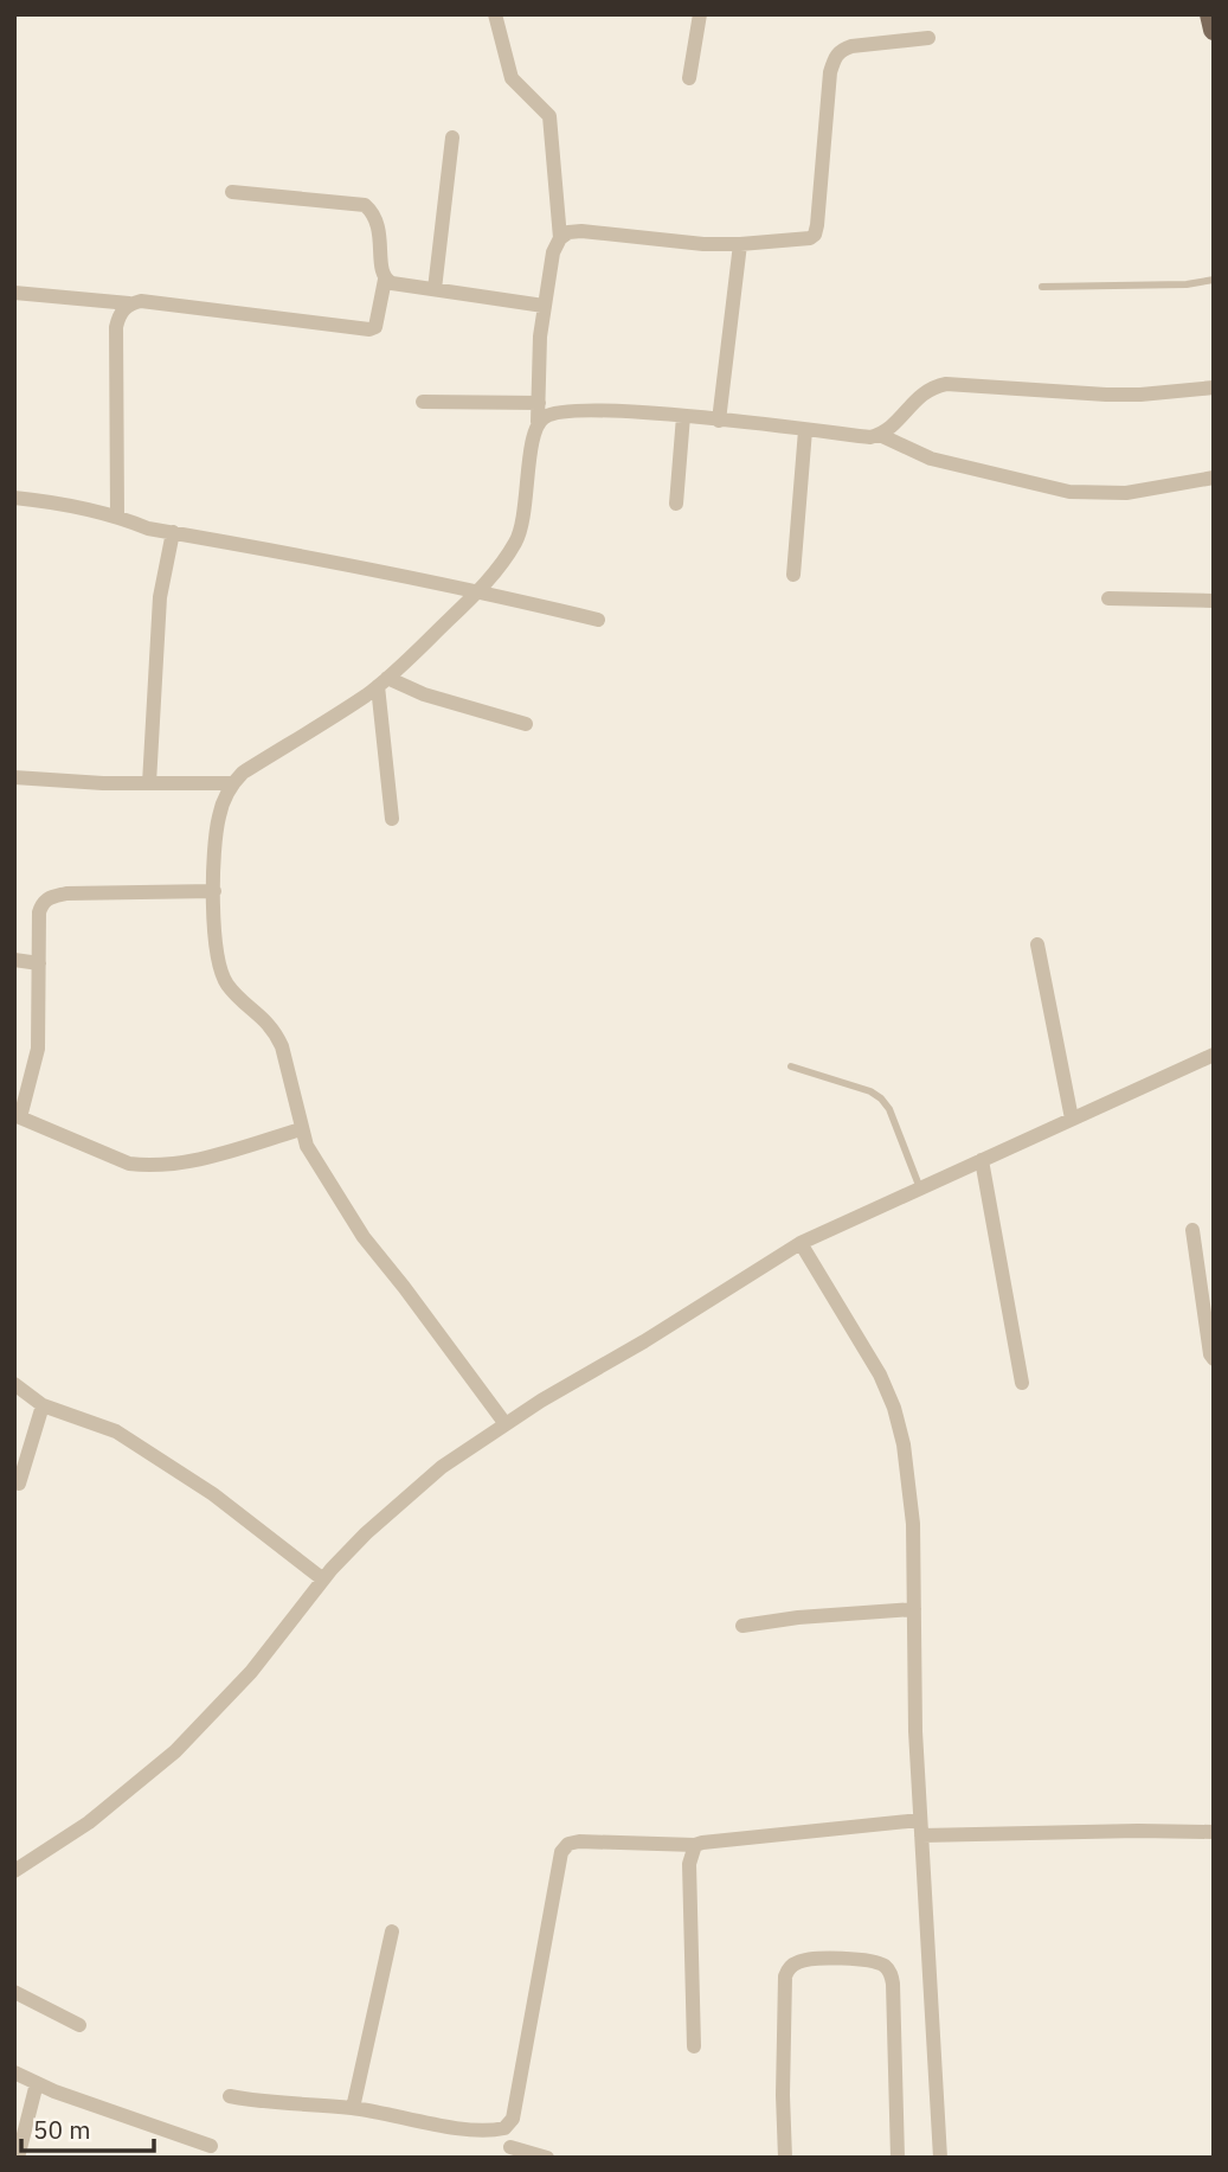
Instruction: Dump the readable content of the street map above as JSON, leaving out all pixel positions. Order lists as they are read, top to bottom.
{
  "scale_bar": "50 m"
}
